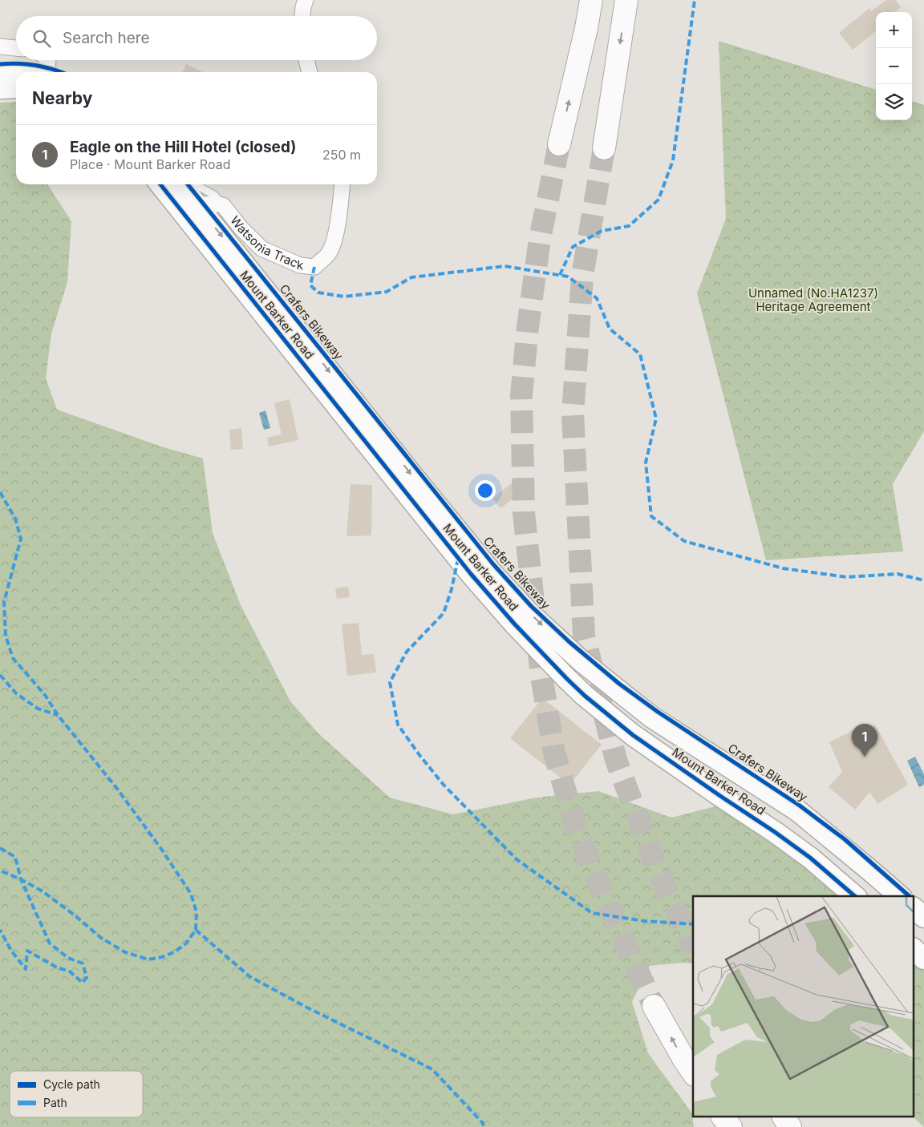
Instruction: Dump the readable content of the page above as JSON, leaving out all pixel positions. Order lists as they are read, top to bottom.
{
  "streets": {
    "main road": ["Mount Barker Road"],
    "street": ["Watsonia Track"],
    "cycle path": ["Crafers Bikeway"]
  },
  "crossings": [
    ["Watsonia Track", "Mount Barker Road"]
  ],
  "parks": ["Unnamed (No.HA1237) Heritage Agreement"],
  "legend": ["Cycle path", "Path"],
  "page": {
    "map_buttons": ["+", "−"],
    "search": "Search here",
    "heading": "Nearby",
    "list": [
      {
        "mark": "1",
        "name": "Eagle on the Hill Hotel (closed)",
        "note": "Place · Mount Barker Road",
        "value": "250 m"
      }
    ],
    "pins": "1"
  }
}
